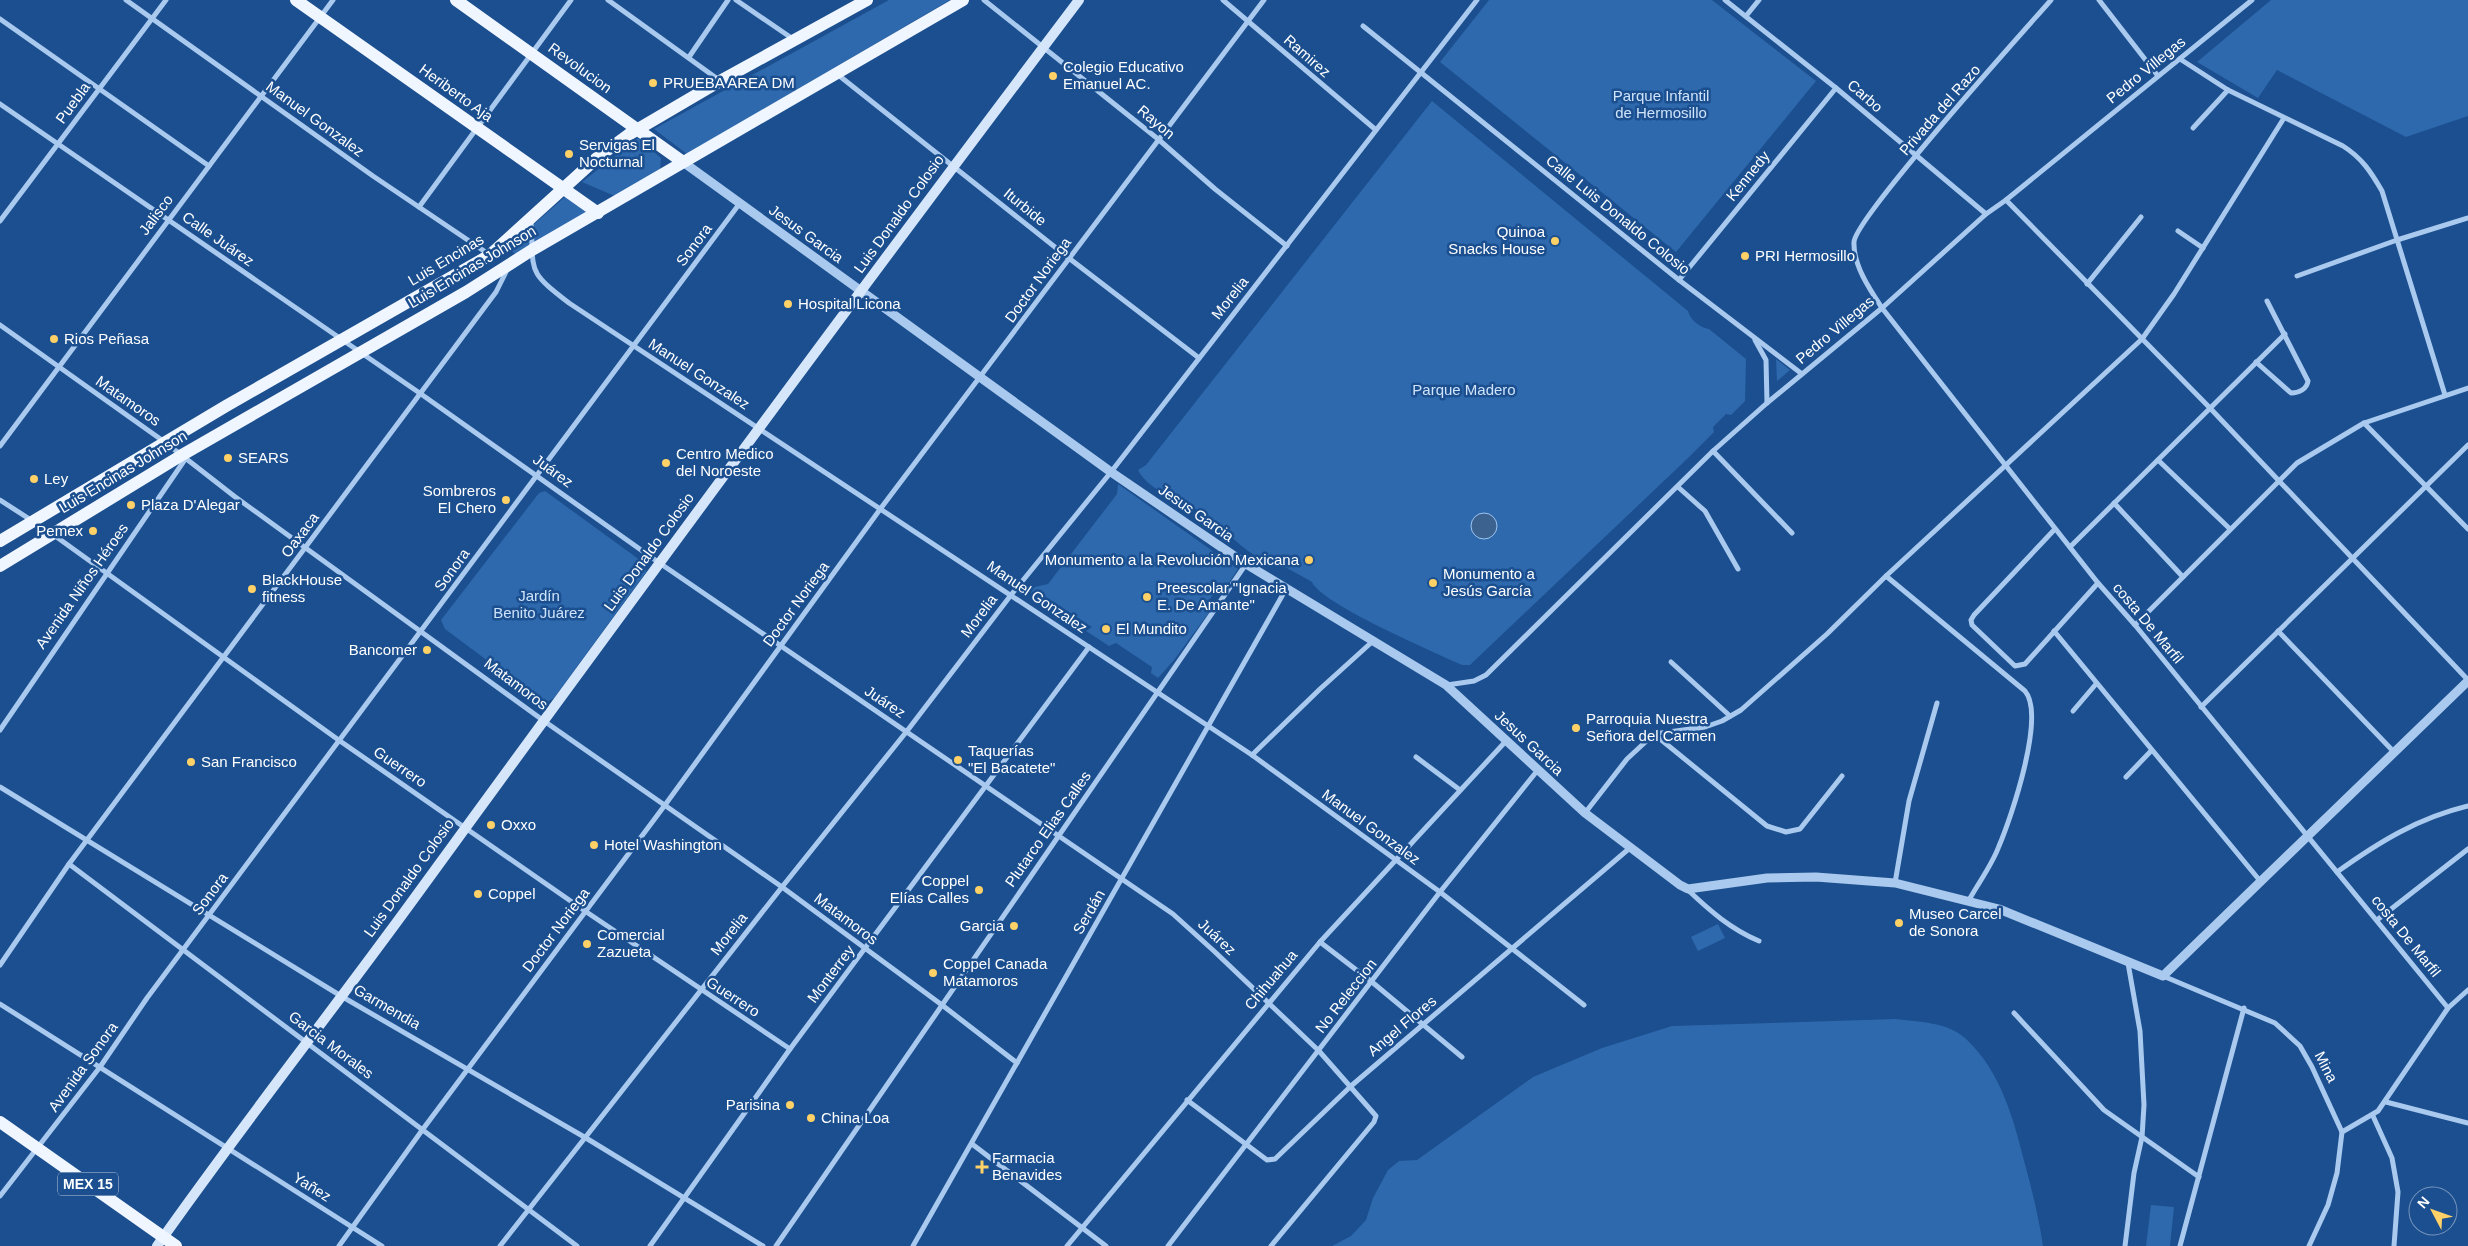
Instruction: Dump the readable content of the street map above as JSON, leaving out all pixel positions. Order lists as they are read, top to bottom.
{
  "streets": {
    "main road": [
      "Revolucion",
      "Heriberto Aja",
      "Luis Donaldo Colosio",
      "Luis Encinas",
      "Luis Encinas Johnson",
      "MEX 15"
    ],
    "street": [
      "Ramirez",
      "Pedro Villegas",
      "Carbo",
      "Puebla",
      "Privada del Razo",
      "Manuel Gonzalez",
      "Rayon",
      "Kennedy",
      "Iturbide",
      "Jalisco",
      "Calle Luis Donaldo Colosio",
      "Jesus Garcia",
      "Calle Juárez",
      "Sonora",
      "Doctor Noriega",
      "Morelia",
      "Matamoros",
      "Juárez",
      "Oaxaca",
      "Avenida Niños Héroes",
      "costa De Marfil",
      "Guerrero",
      "Plutarco Elias Calles",
      "Serdán",
      "Monterrey",
      "Chihuahua",
      "No Releccion",
      "Garmendia",
      "Angel Flores",
      "Garcia Morales",
      "Avenida Sonora",
      "Mina",
      "Yañez"
    ]
  },
  "crossings": [
    ["Ramirez", "Doctor Noriega"],
    ["Ramirez", "Morelia"],
    ["Revolucion", "Jesus Garcia"],
    ["Revolucion", "Luis Encinas"],
    ["Revolucion", "Luis Encinas Johnson"],
    ["Pedro Villegas", "Carbo"],
    ["Pedro Villegas", "Calle Luis Donaldo Colosio"],
    ["Pedro Villegas", "Jesus Garcia"],
    ["Pedro Villegas", "costa De Marfil"],
    ["Heriberto Aja", "Jalisco"],
    ["Heriberto Aja", "Luis Encinas"],
    ["Heriberto Aja", "Luis Encinas Johnson"],
    ["Carbo", "Privada del Razo"],
    ["Carbo", "Kennedy"],
    ["Puebla", "Manuel Gonzalez"],
    ["Puebla", "Calle Juárez"],
    ["Privada del Razo", "costa De Marfil"],
    ["Manuel Gonzalez", "Luis Donaldo Colosio"],
    ["Manuel Gonzalez", "Jalisco"],
    ["Manuel Gonzalez", "Sonora"],
    ["Manuel Gonzalez", "Luis Encinas"],
    ["Manuel Gonzalez", "Luis Encinas Johnson"],
    ["Manuel Gonzalez", "Doctor Noriega"],
    ["Manuel Gonzalez", "Morelia"],
    ["Manuel Gonzalez", "Plutarco Elias Calles"],
    ["Manuel Gonzalez", "Serdán"],
    ["Manuel Gonzalez", "Monterrey"],
    ["Manuel Gonzalez", "Chihuahua"],
    ["Manuel Gonzalez", "No Releccion"],
    ["Manuel Gonzalez", "Angel Flores"],
    ["Rayon", "Luis Donaldo Colosio"],
    ["Rayon", "Doctor Noriega"],
    ["Rayon", "Morelia"],
    ["Kennedy", "Calle Luis Donaldo Colosio"],
    ["Iturbide", "Luis Donaldo Colosio"],
    ["Iturbide", "Luis Encinas Johnson"],
    ["Iturbide", "Doctor Noriega"],
    ["Iturbide", "Morelia"],
    ["Luis Donaldo Colosio", "Jesus Garcia"],
    ["Luis Donaldo Colosio", "Matamoros"],
    ["Luis Donaldo Colosio", "Juárez"],
    ["Luis Donaldo Colosio", "Guerrero"],
    ["Luis Donaldo Colosio", "Garmendia"],
    ["Luis Donaldo Colosio", "Garcia Morales"],
    ["Luis Donaldo Colosio", "MEX 15"],
    ["Luis Donaldo Colosio", "Yañez"],
    ["Jalisco", "Calle Juárez"],
    ["Jalisco", "Matamoros"],
    ["Calle Luis Donaldo Colosio", "Morelia"],
    ["Jesus Garcia", "Sonora"],
    ["Jesus Garcia", "Luis Encinas Johnson"],
    ["Jesus Garcia", "Doctor Noriega"],
    ["Jesus Garcia", "Morelia"],
    ["Jesus Garcia", "Plutarco Elias Calles"],
    ["Jesus Garcia", "Serdán"],
    ["Jesus Garcia", "Chihuahua"],
    ["Jesus Garcia", "No Releccion"],
    ["Jesus Garcia", "Angel Flores"],
    ["Calle Juárez", "Luis Encinas"],
    ["Calle Juárez", "Luis Encinas Johnson"],
    ["Calle Juárez", "Juárez"],
    ["Calle Juárez", "Oaxaca"],
    ["Sonora", "Matamoros"],
    ["Sonora", "Juárez"],
    ["Sonora", "Guerrero"],
    ["Sonora", "Garmendia"],
    ["Sonora", "Garcia Morales"],
    ["Sonora", "Avenida Sonora"],
    ["Luis Encinas", "Matamoros"],
    ["Luis Encinas", "Guerrero"],
    ["Luis Encinas Johnson", "Matamoros"],
    ["Luis Encinas Johnson", "Oaxaca"],
    ["Luis Encinas Johnson", "Avenida Niños Héroes"],
    ["Luis Encinas Johnson", "Guerrero"],
    ["Doctor Noriega", "Matamoros"],
    ["Doctor Noriega", "Juárez"],
    ["Doctor Noriega", "Guerrero"],
    ["Doctor Noriega", "Garmendia"],
    ["Doctor Noriega", "Garcia Morales"],
    ["Doctor Noriega", "Yañez"],
    ["Morelia", "Matamoros"],
    ["Morelia", "Juárez"],
    ["Morelia", "Guerrero"],
    ["Morelia", "Garmendia"],
    ["Morelia", "Garcia Morales"],
    ["Matamoros", "Oaxaca"],
    ["Matamoros", "Avenida Niños Héroes"],
    ["Matamoros", "Plutarco Elias Calles"],
    ["Matamoros", "Serdán"],
    ["Matamoros", "Monterrey"],
    ["Juárez", "Oaxaca"],
    ["Juárez", "Plutarco Elias Calles"],
    ["Juárez", "Serdán"],
    ["Juárez", "Monterrey"],
    ["Juárez", "Chihuahua"],
    ["Juárez", "No Releccion"],
    ["Juárez", "Angel Flores"],
    ["Oaxaca", "Guerrero"],
    ["Oaxaca", "Garmendia"],
    ["Oaxaca", "Garcia Morales"],
    ["Avenida Niños Héroes", "Guerrero"],
    ["Guerrero", "Monterrey"],
    ["Monterrey", "Garmendia"],
    ["Chihuahua", "Angel Flores"],
    ["No Releccion", "Angel Flores"],
    ["Garcia Morales", "Avenida Sonora"],
    ["Avenida Sonora", "MEX 15"],
    ["Avenida Sonora", "Yañez"]
  ],
  "parks": ["Parque Infantil de Hermosillo", "Parque Madero", "Jardín Benito Juárez"],
  "places": {
    "other": [
      "Colegio Educativo Emanuel AC.",
      "PRUEBA AREA DM",
      "Servigas El Nocturnal",
      "Quinoa Snacks House",
      "PRI Hermosillo",
      "Hospital Licona",
      "Rios Peñasa",
      "SEARS",
      "Centro Medico del Noroeste",
      "Ley",
      "Sombreros El Chero",
      "Plaza D'Alegar",
      "Pemex",
      "Monumento a la Revolución Mexicana",
      "Monumento a Jesús García",
      "BlackHouse fitness",
      "Preescolar \"Ignacia E. De Amante\"",
      "El Mundito",
      "Bancomer",
      "Parroquia Nuestra Señora del Carmen",
      "Taquerías \"El Bacatete\"",
      "San Francisco",
      "Oxxo",
      "Hotel Washington",
      "Coppel Elías Calles",
      "Coppel",
      "Museo Carcel de Sonora",
      "Garcia",
      "Comercial Zazueta",
      "Coppel Canada Matamoros",
      "Parisina",
      "China Loa"
    ],
    "health": ["Farmacia Benavides"]
  },
  "north": "top left"
}
